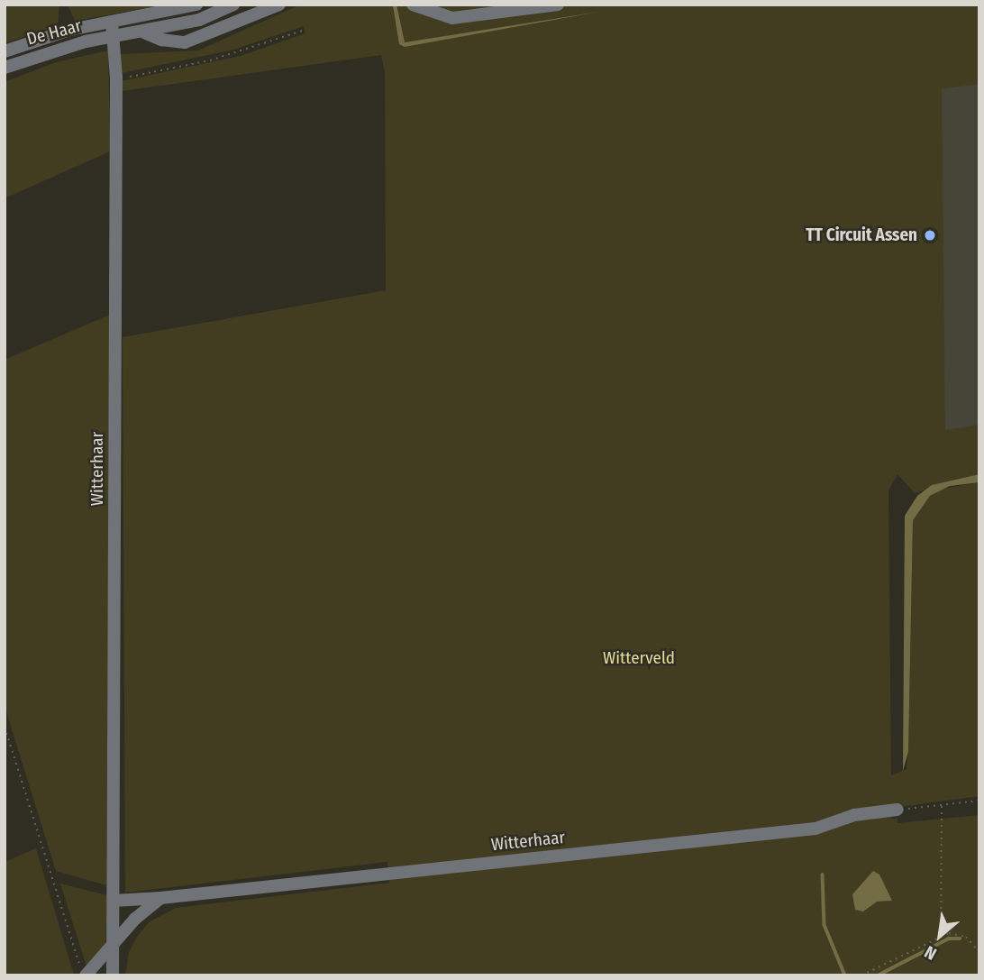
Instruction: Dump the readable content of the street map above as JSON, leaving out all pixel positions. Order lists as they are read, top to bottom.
{
  "streets": {
    "street": ["De Haar", "Witterhaar"]
  },
  "crossings": [
    ["De Haar", "Witterhaar"]
  ],
  "parks": ["Witterveld"],
  "places": ["TT Circuit Assen"],
  "north": "bottom left"
}
